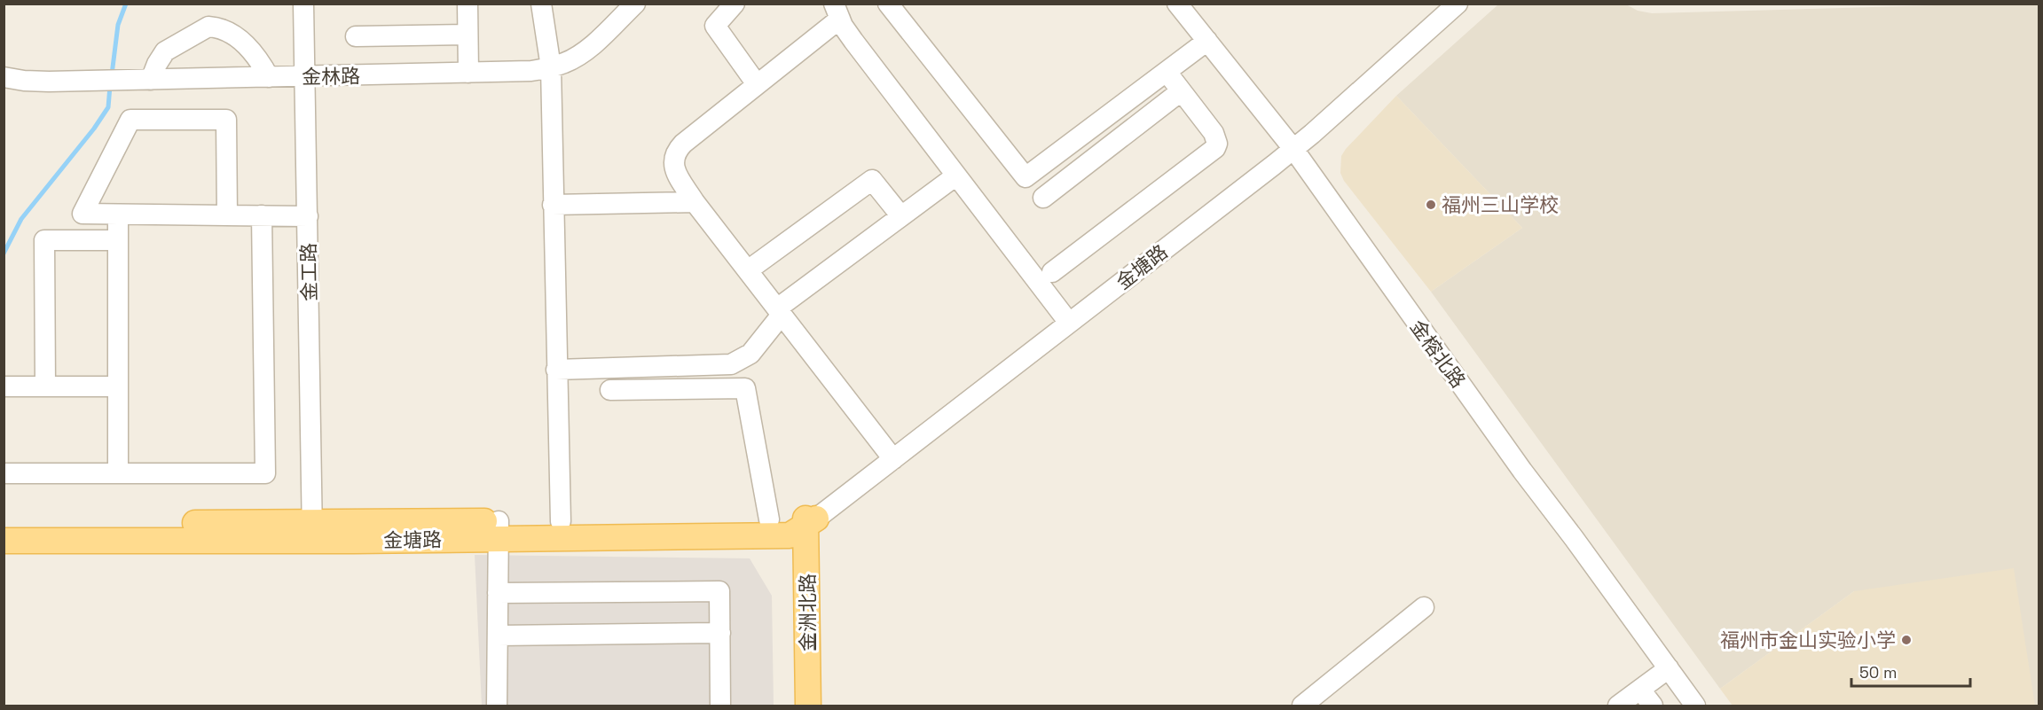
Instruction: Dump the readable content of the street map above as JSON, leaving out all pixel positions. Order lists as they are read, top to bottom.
{
  "streets": {
    "main road": ["金塘路", "金洲北路"],
    "street": ["金林路", "金工路", "金榕北路"]
  },
  "crossings": [
    ["金林路", "金工路"],
    ["金塘路", "金工路"],
    ["金塘路", "金榕北路"],
    ["金塘路", "金洲北路"]
  ],
  "places": ["福州三山学校", "福州市金山实验小学"],
  "scale_bar": "50 m"
}
